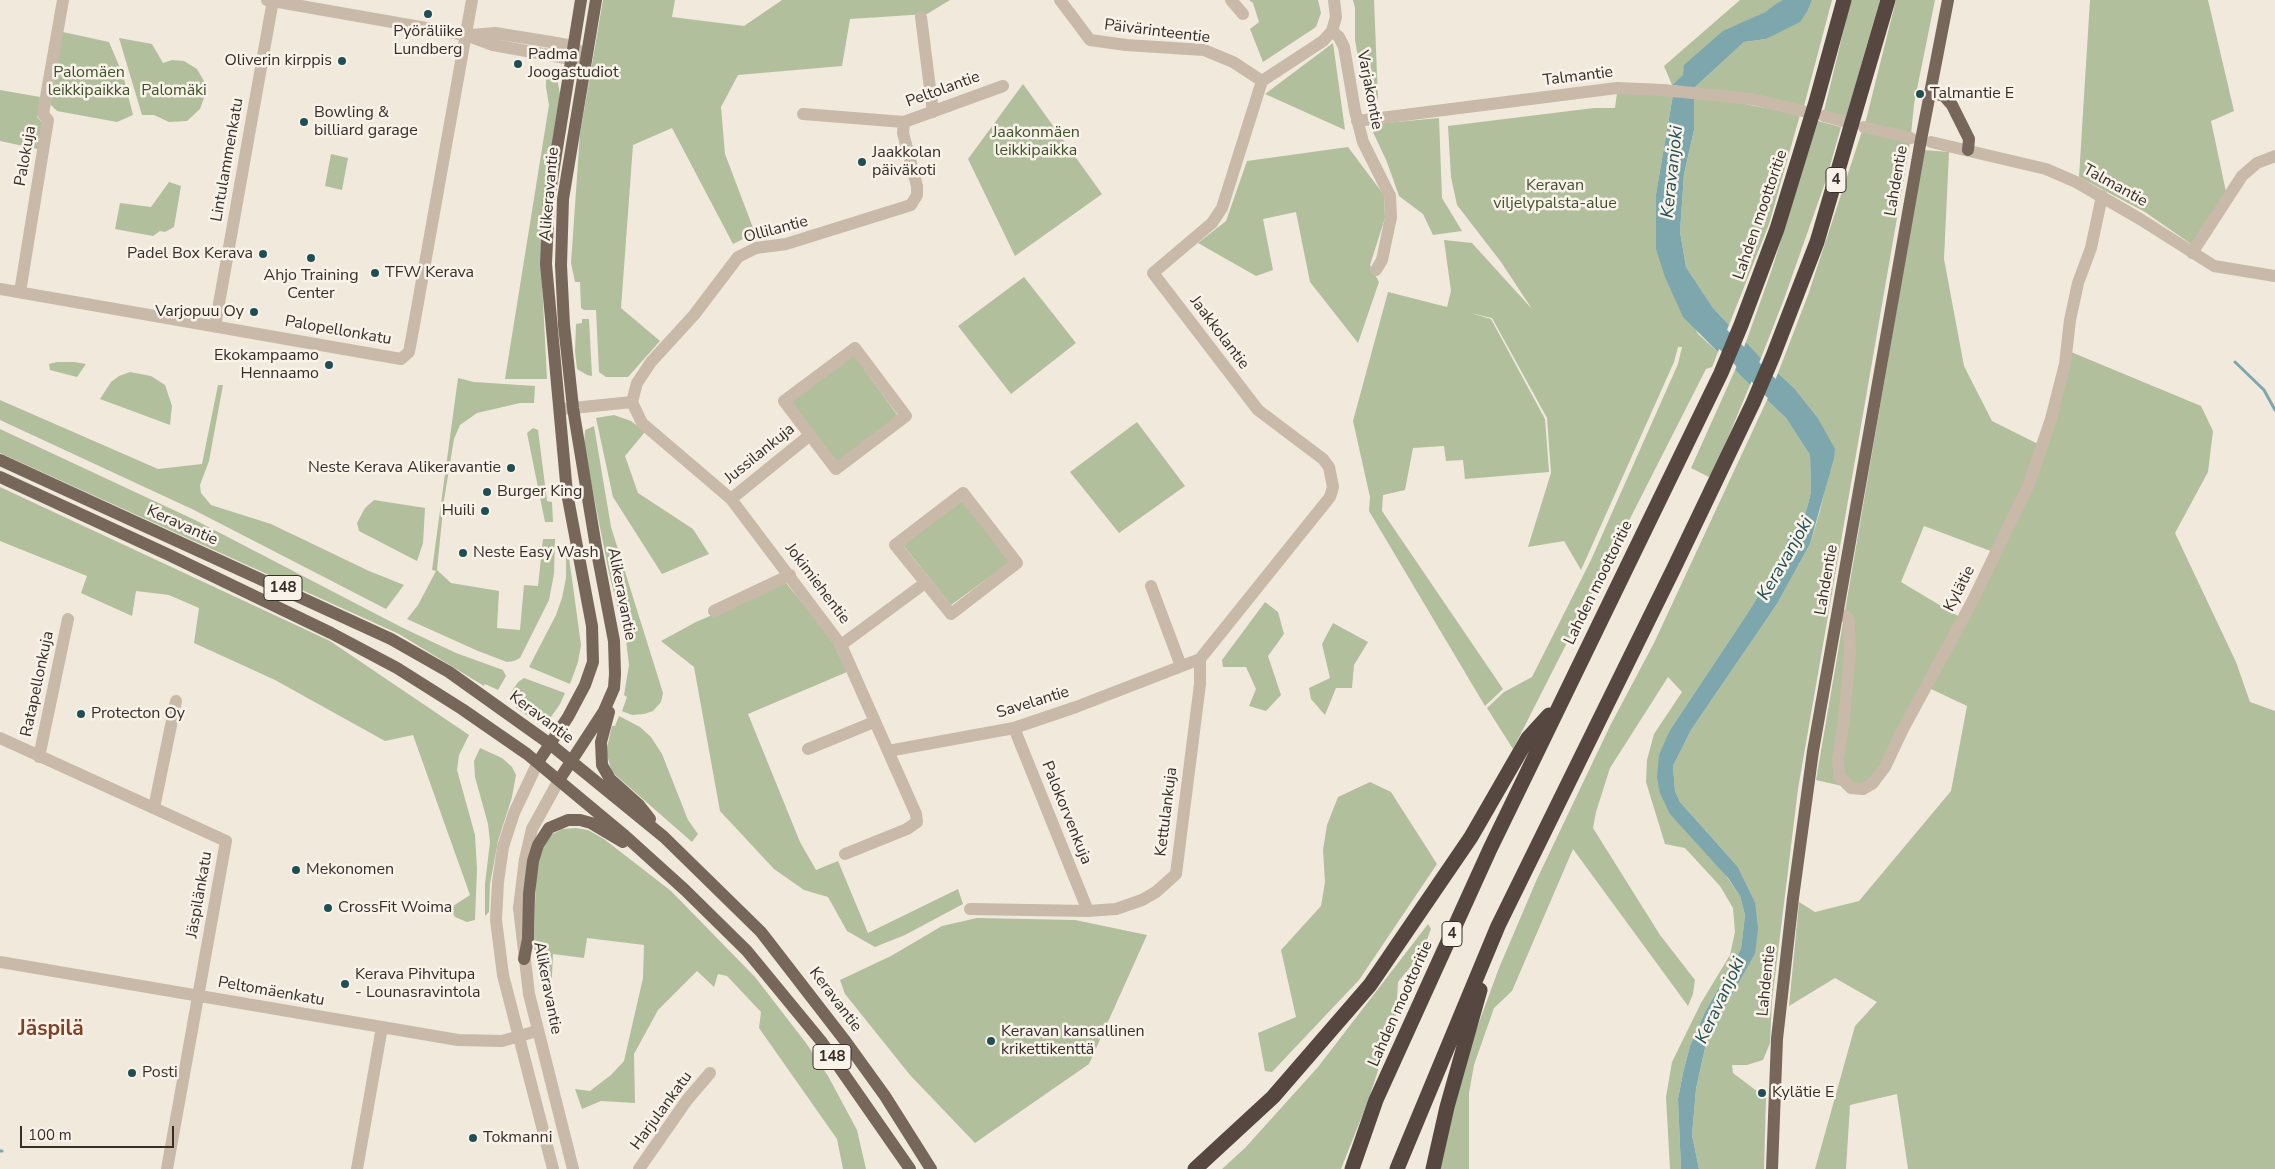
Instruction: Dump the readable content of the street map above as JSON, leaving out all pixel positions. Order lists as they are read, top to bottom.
{
  "streets": {
    "highway": ["4", "Lahden moottoritie"],
    "main road": [
      "Lahdentie",
      "Alikeravantie",
      "Keravantie",
      "148"
    ],
    "street": [
      "Päivärinteentie",
      "Talmantie",
      "Peltolantie",
      "Varjakontie",
      "Palokuja",
      "Lintulammenkatu",
      "Ollilantie",
      "Palopellonkatu",
      "Jaakkolantie",
      "Jussilankuja",
      "Jokimiehentie",
      "Kylätie",
      "Ratapellonkuja",
      "Savelantie",
      "Kettulankuja",
      "Palokorvenkuja",
      "Jäspilänkatu",
      "Peltomäenkatu",
      "Harjulankatu"
    ]
  },
  "crossings": [
    ["Päivärinteentie", "Jaakkolantie"],
    ["Talmantie", "Varjakontie"],
    ["Talmantie", "Kylätie"],
    ["Peltolantie", "Ollilantie"],
    ["Palokuja", "Palopellonkatu"],
    ["Lintulammenkatu", "Palopellonkatu"],
    ["Lahdentie", "Kylätie"],
    ["Alikeravantie", "Keravantie"],
    ["Alikeravantie", "Peltomäenkatu"],
    ["Ollilantie", "Jokimiehentie"],
    ["Jaakkolantie", "Kettulankuja"],
    ["Jussilankuja", "Jokimiehentie"],
    ["Jokimiehentie", "Savelantie"],
    ["Ratapellonkuja", "Jäspilänkatu"],
    ["Savelantie", "Palokorvenkuja"],
    ["Kettulankuja", "Palokorvenkuja"],
    ["Jäspilänkatu", "Peltomäenkatu"]
  ],
  "districts": ["Jäspilä"],
  "water": ["Keravanjoki"],
  "parks": [
    "Palomäen leikkipaikka",
    "Palomäki",
    "Jaakonmäen leikkipaikka",
    "Keravan viljelypalsta-alue"
  ],
  "places": [
    "Pyöräliike Lundberg",
    "Oliverin kirppis",
    "Padma Joogastudiot",
    "Talmantie E",
    "Bowling & billiard garage",
    "Jaakkolan päiväkoti",
    "Padel Box Kerava",
    "Ahjo Training Center",
    "TFW Kerava",
    "Varjopuu Oy",
    "Ekokampaamo Hennaamo",
    "Neste Kerava Alikeravantie",
    "Burger King",
    "Huili",
    "Neste Easy Wash",
    "Protecton Oy",
    "Mekonomen",
    "CrossFit Woima",
    "Kerava Pihvitupa - Lounasravintola",
    "Keravan kansallinen krikettikenttä",
    "Posti",
    "Kylätie E",
    "Tokmanni"
  ],
  "scale_bar": "100 m"
}
